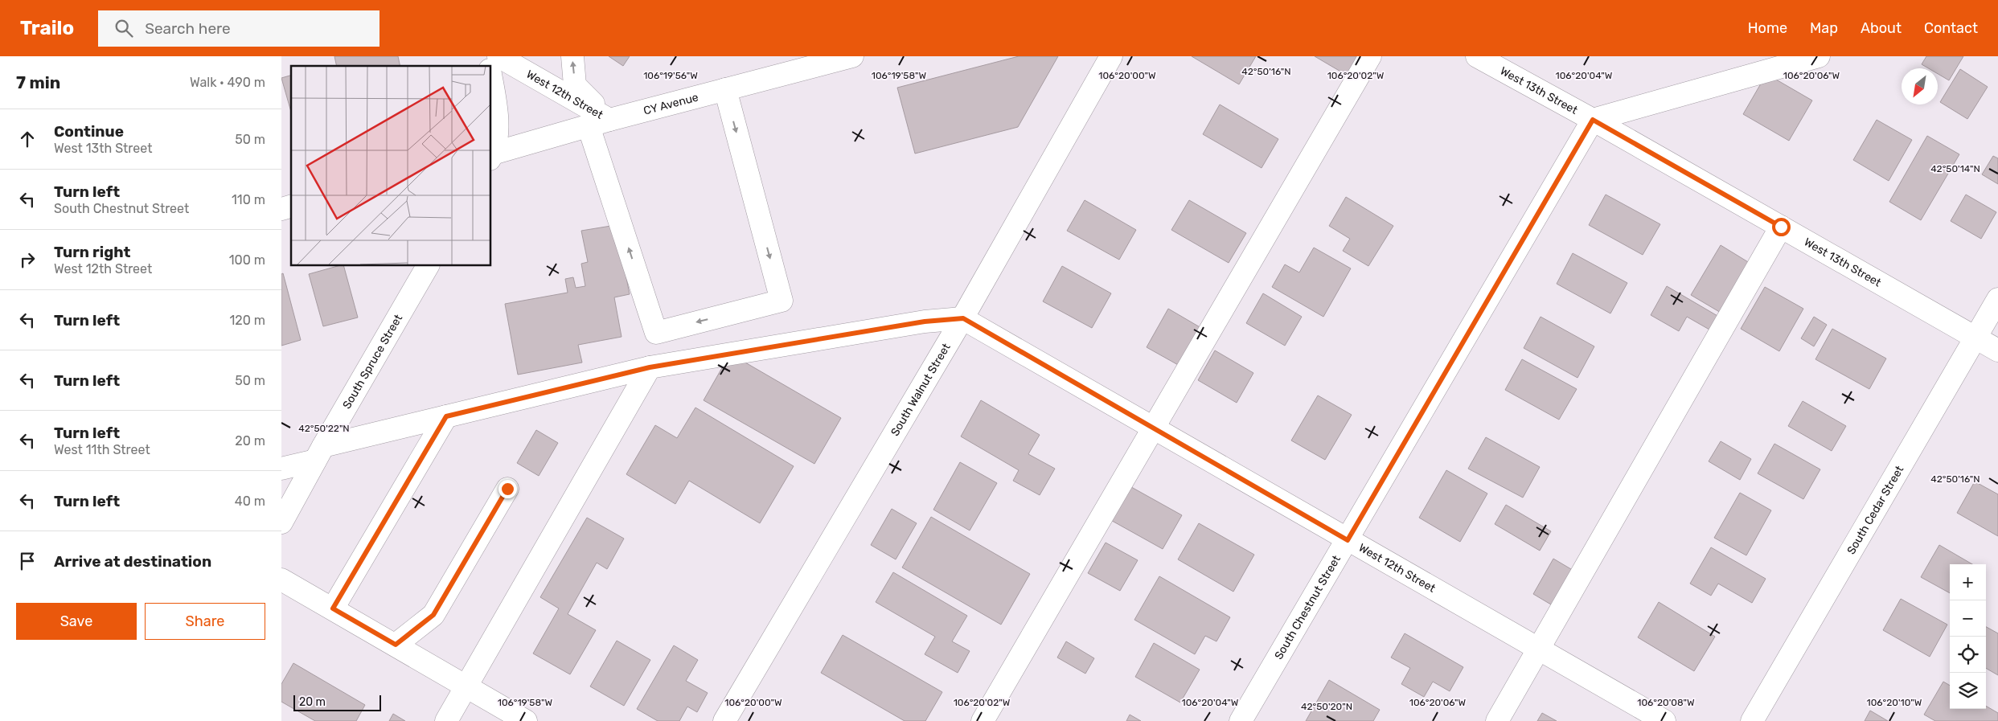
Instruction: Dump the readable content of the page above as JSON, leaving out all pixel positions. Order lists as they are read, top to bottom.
{
  "streets": {
    "street": [
      "West 13th Street",
      "West 12th Street",
      "CY Avenue",
      "South Spruce Street",
      "South Walnut Street",
      "South Cedar Street",
      "South Chestnut Street"
    ]
  },
  "crossings": [
    ["West 13th Street", "South Cedar Street"],
    ["West 13th Street", "South Chestnut Street"],
    ["West 12th Street", "CY Avenue"],
    ["West 12th Street", "South Walnut Street"],
    ["West 12th Street", "South Chestnut Street"]
  ],
  "scale_bar": "20 m",
  "north": "bottom left",
  "page": {
    "header": "Trailo",
    "search": "Search here",
    "nav": [
      "Home",
      "Map",
      "About",
      "Contact"
    ],
    "heading": ["7 min", "Walk · 490 m"],
    "list": [
      ["Continue", "West 13th Street", "50 m"],
      ["Turn left", "South Chestnut Street", "110 m"],
      ["Turn right", "West 12th Street", "100 m"],
      ["Turn left", "120 m"],
      ["Turn left", "50 m"],
      ["Turn left", "West 11th Street", "20 m"],
      ["Turn left", "40 m"],
      "Arrive at destination"
    ],
    "map_buttons": ["+", "−"],
    "buttons": ["Save", "Share"],
    "scale": "20 m"
  },
  "coordinates": [
    "42°50'16\"N",
    "106°19'56\"W",
    "106°19'58\"W",
    "106°20'00\"W",
    "106°20'02\"W",
    "106°20'04\"W",
    "106°20'06\"W",
    "42°50'14\"N",
    "42°50'22\"N",
    "106°20'08\"W",
    "106°20'10\"W",
    "42°50'20\"N"
  ]
}
